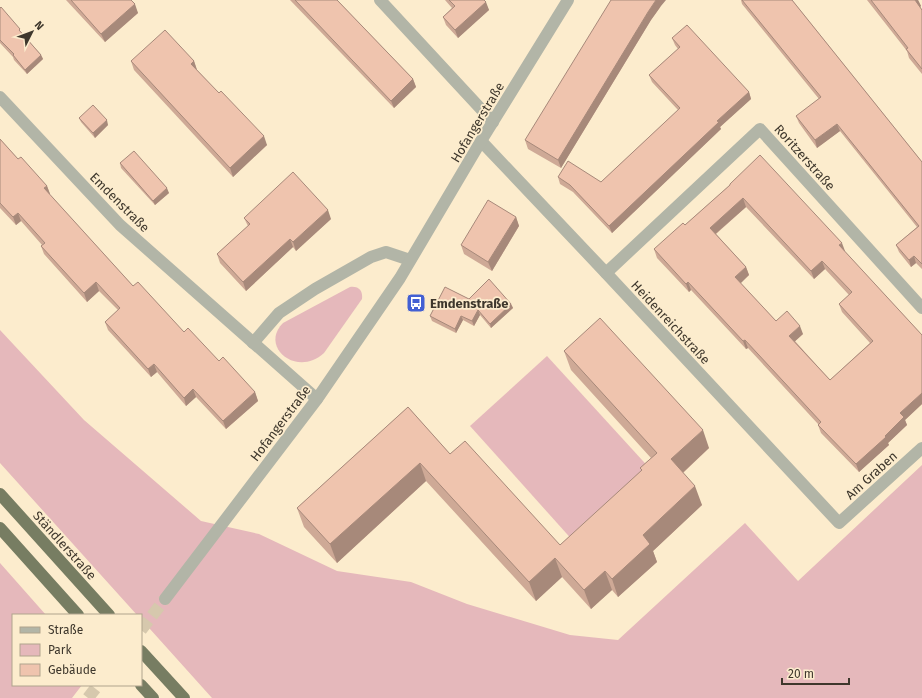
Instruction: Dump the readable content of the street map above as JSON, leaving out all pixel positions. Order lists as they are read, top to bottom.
{
  "streets": {
    "highway": ["Ständlerstraße"],
    "street": [
      "Hofangerstraße",
      "Roritzerstraße",
      "Emdenstraße",
      "Heidenreichstraße",
      "Am Graben"
    ]
  },
  "crossings": [
    ["Hofangerstraße", "Emdenstraße"],
    ["Hofangerstraße", "Heidenreichstraße"],
    ["Roritzerstraße", "Heidenreichstraße"],
    ["Heidenreichstraße", "Am Graben"]
  ],
  "places": {
    "bus stop": ["Emdenstraße"]
  },
  "legend": ["Straße", "Park", "Gebäude"],
  "scale_bar": "20 m",
  "north": "top right"
}
